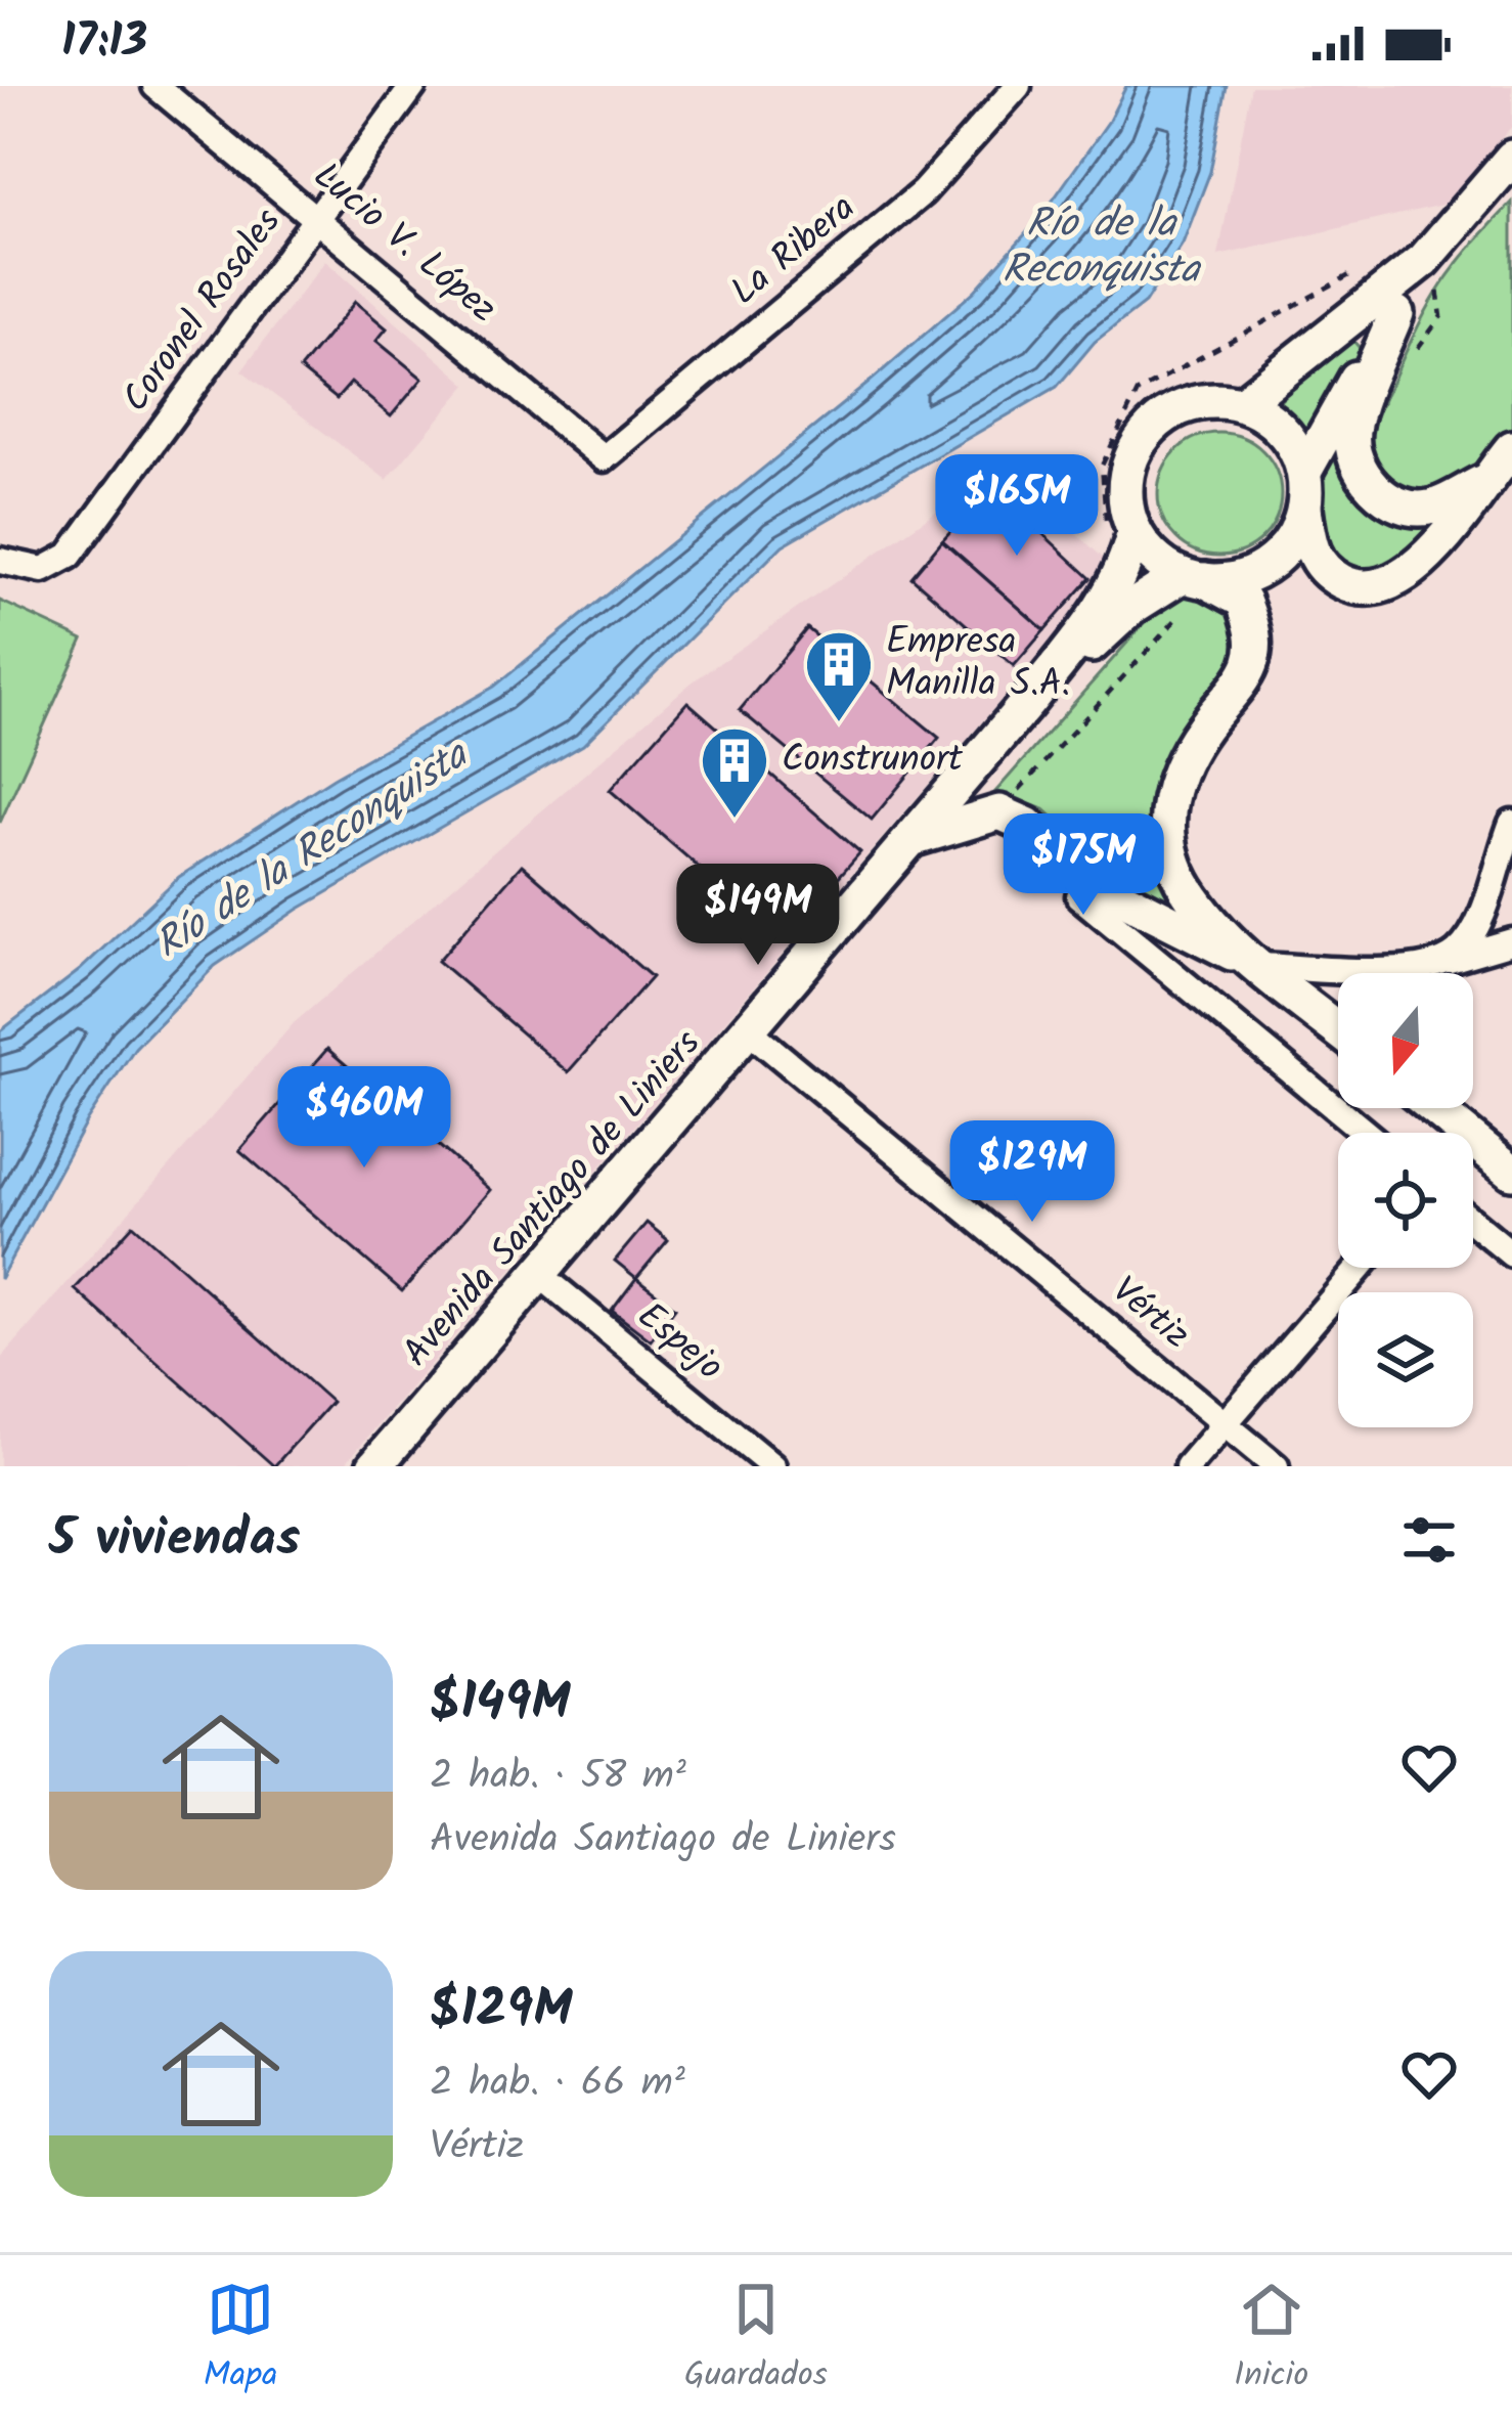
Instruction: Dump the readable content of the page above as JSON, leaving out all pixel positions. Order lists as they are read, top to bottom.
{
  "streets": {
    "main road": ["Avenida Santiago de Liniers"],
    "street": [
      "Lucio V. López",
      "La Ribera",
      "Coronel Rosales",
      "Vértiz",
      "Espejo"
    ]
  },
  "crossings": [
    ["Lucio V. López", "La Ribera"],
    ["Lucio V. López", "Coronel Rosales"],
    ["Avenida Santiago de Liniers", "Vértiz"],
    ["Avenida Santiago de Liniers", "Espejo"]
  ],
  "water": ["Río de la Reconquista"],
  "places": {
    "building": ["Empresa Manilla S.A.", "Construnort"]
  },
  "north": "bottom",
  "page": {
    "status": "17:13",
    "price": [
      "$165M",
      "$175M",
      "$149M",
      "$460M",
      "$129M"
    ],
    "heading": "5 viviendas",
    "list": [
      {
        "name": "$149M",
        "note": "2 hab. · 58 m² · Avenida Santiago de Liniers"
      },
      {
        "name": "$129M",
        "note": "2 hab. · 66 m² · Vértiz"
      }
    ],
    "tabs": ["Mapa", "Guardados", "Inicio"]
  }
}
